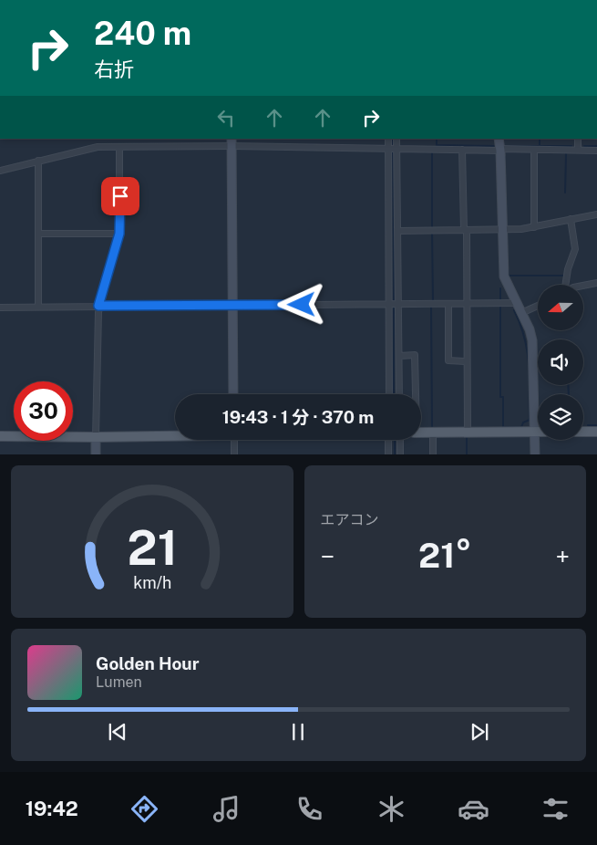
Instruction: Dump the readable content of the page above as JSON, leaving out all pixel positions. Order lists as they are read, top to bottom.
{
  "north": "left",
  "page": {
    "turn": ["240 m", "右折"],
    "limit": "30",
    "trip": "19:43 · 1 分 · 370 m",
    "tile": "エアコン",
    "heat": ["−", "21°", "+"],
    "song": ["Golden Hour", "Lumen"],
    "tabs": "19:42",
    "gauge": ["21", "km/h"]
  }
}
